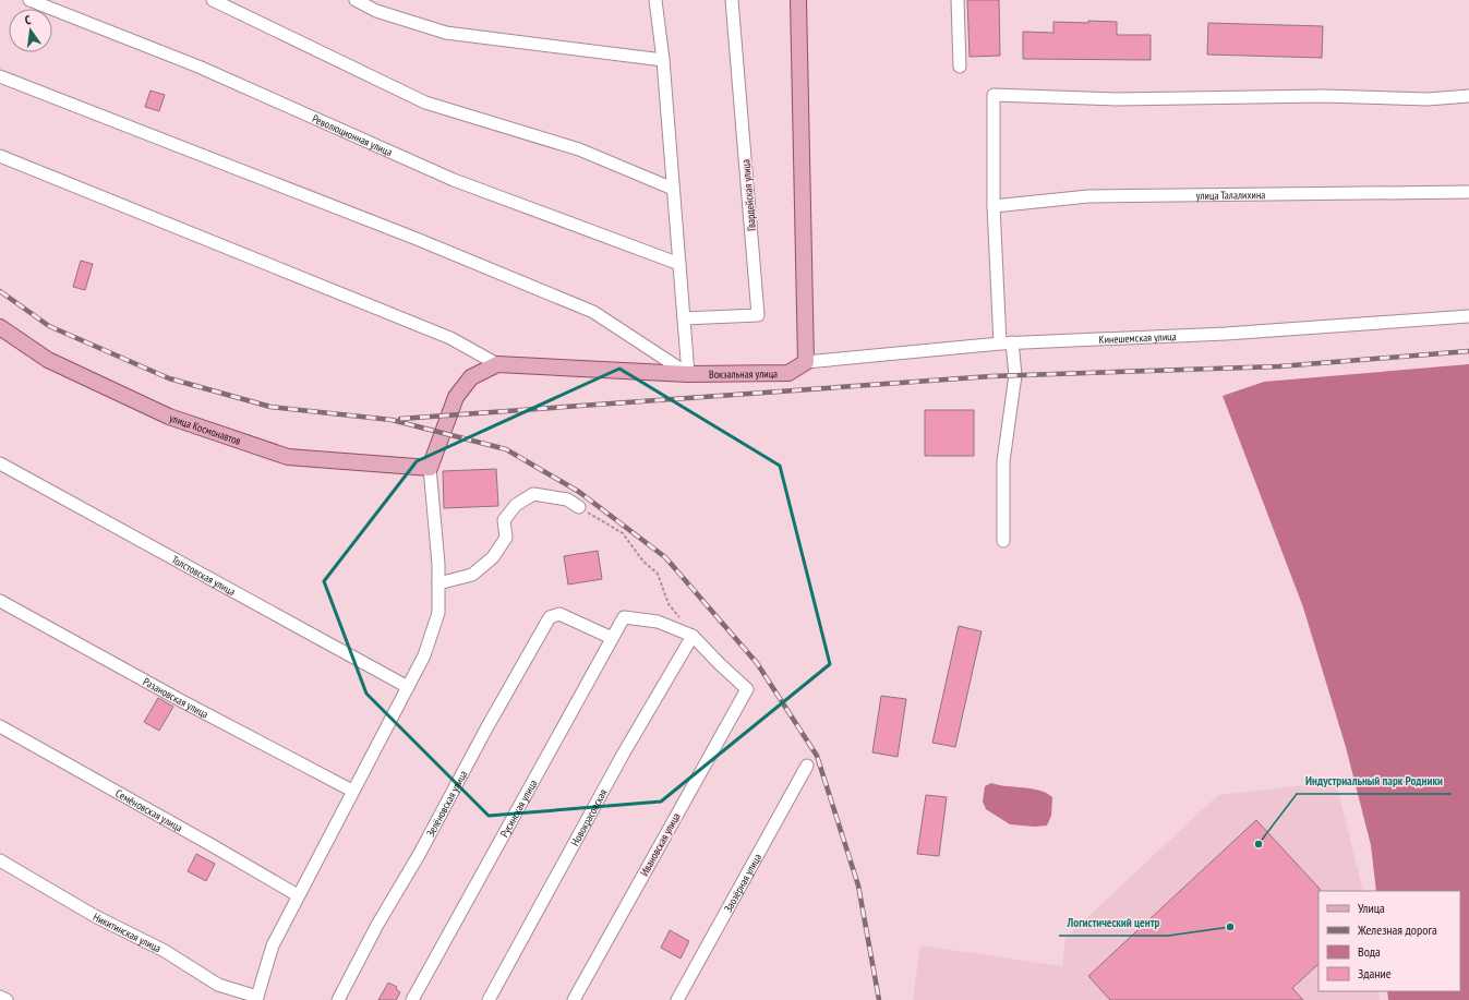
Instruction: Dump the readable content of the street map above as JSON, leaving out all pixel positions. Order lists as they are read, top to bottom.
{
  "streets": {
    "main road": ["Вокзальная улица", "улица Космонавтов"],
    "street": [
      "Революционная улица",
      "Гвардейская улица",
      "улица Талалихина",
      "Кинешемская улица",
      "Толстовская улица",
      "Разановская улица",
      "Зелёновская улица",
      "Русинская улица",
      "Семёновская улица",
      "Новокрасовская",
      "Ивановская улица",
      "Заозёрная улица",
      "Никитинская улица"
    ]
  },
  "crossings": [
    ["Кинешемская улица", "Вокзальная улица"],
    ["Вокзальная улица", "улица Космонавтов"],
    ["Зелёновская улица", "Русинская улица"],
    ["Русинская улица", "Новокрасовская"],
    ["Русинская улица", "Ивановская улица"],
    ["Новокрасовская", "Ивановская улица"]
  ],
  "places": ["Индустриальный парк Родники", "Логистический центр"],
  "legend": [
    "Улица",
    "Железная дорога",
    "Вода",
    "Здание"
  ],
  "north": "top"
}
